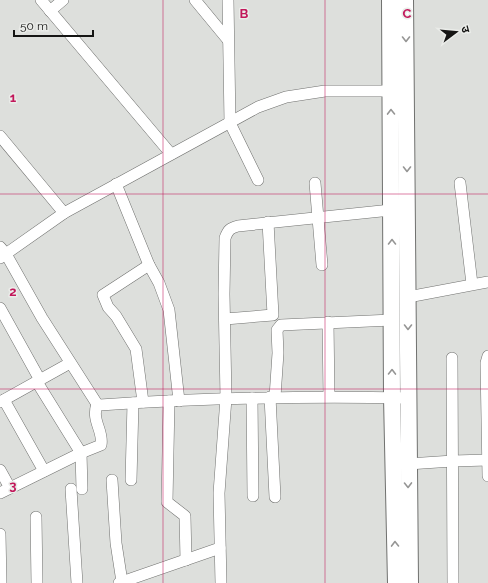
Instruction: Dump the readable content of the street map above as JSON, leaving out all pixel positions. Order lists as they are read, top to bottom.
{
  "scale_bar": "50 m",
  "north": "right",
  "grid": {
    "columns": ["B", "C"],
    "rows": ["1", "2", "3"]
  }
}
